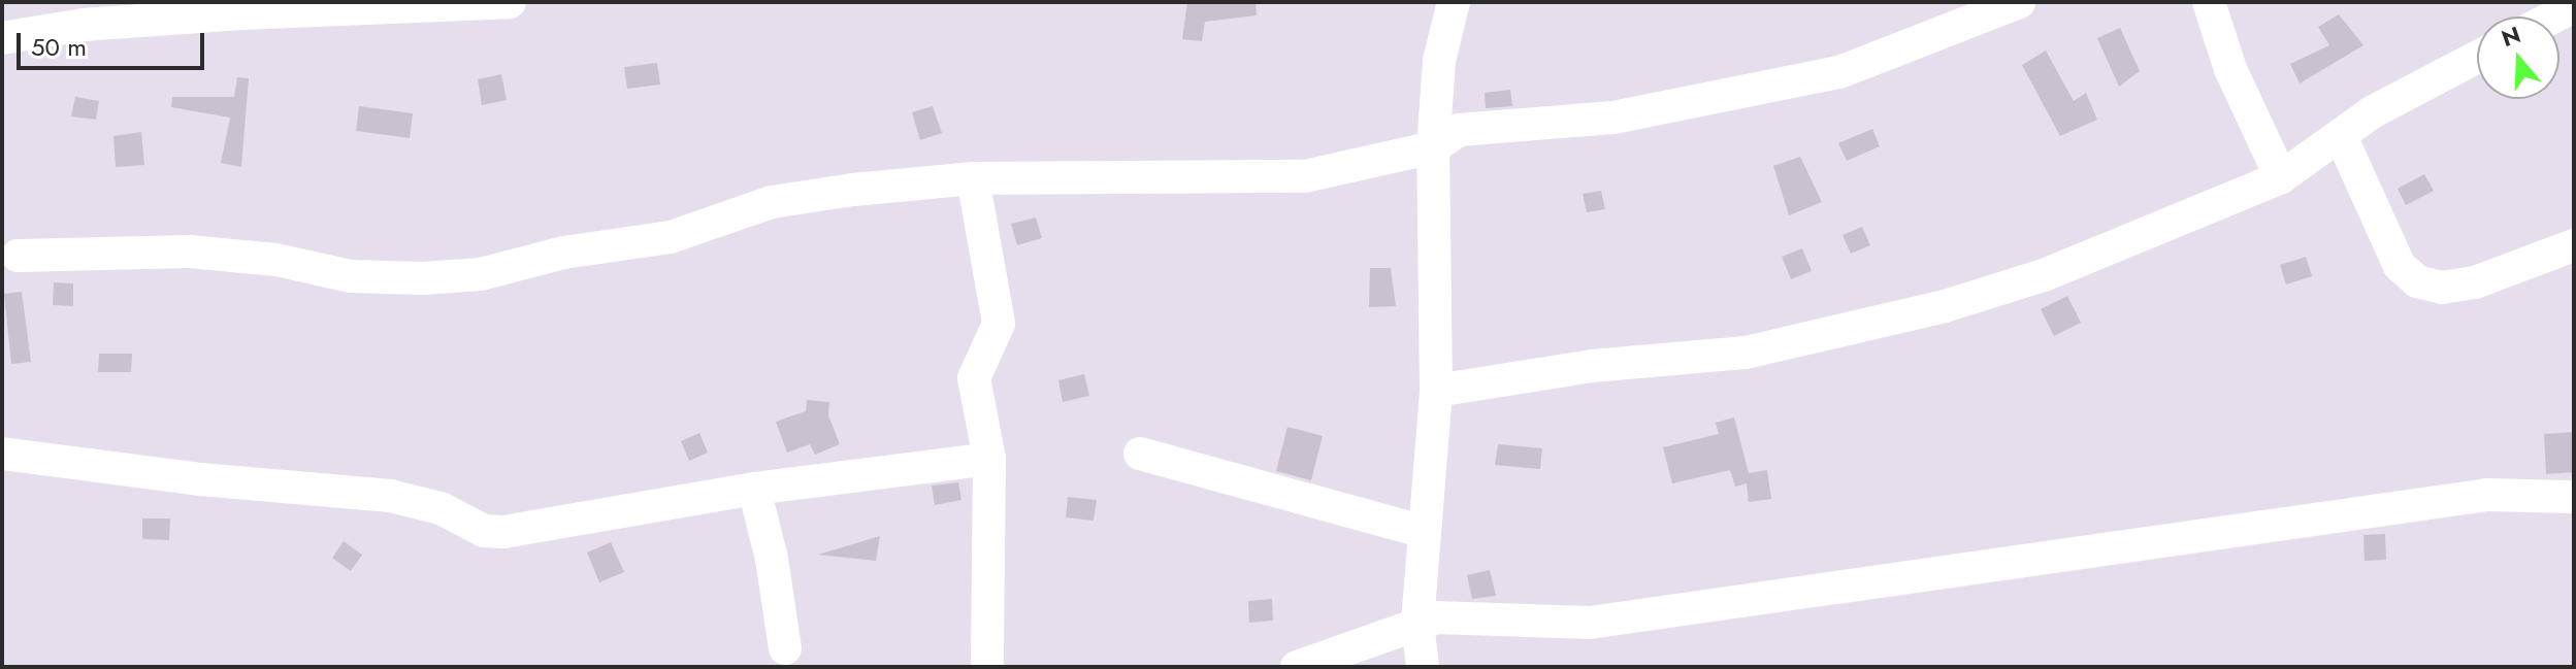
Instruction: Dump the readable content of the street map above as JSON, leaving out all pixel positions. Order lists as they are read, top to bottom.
{
  "scale_bar": "50 m",
  "north": "top"
}
